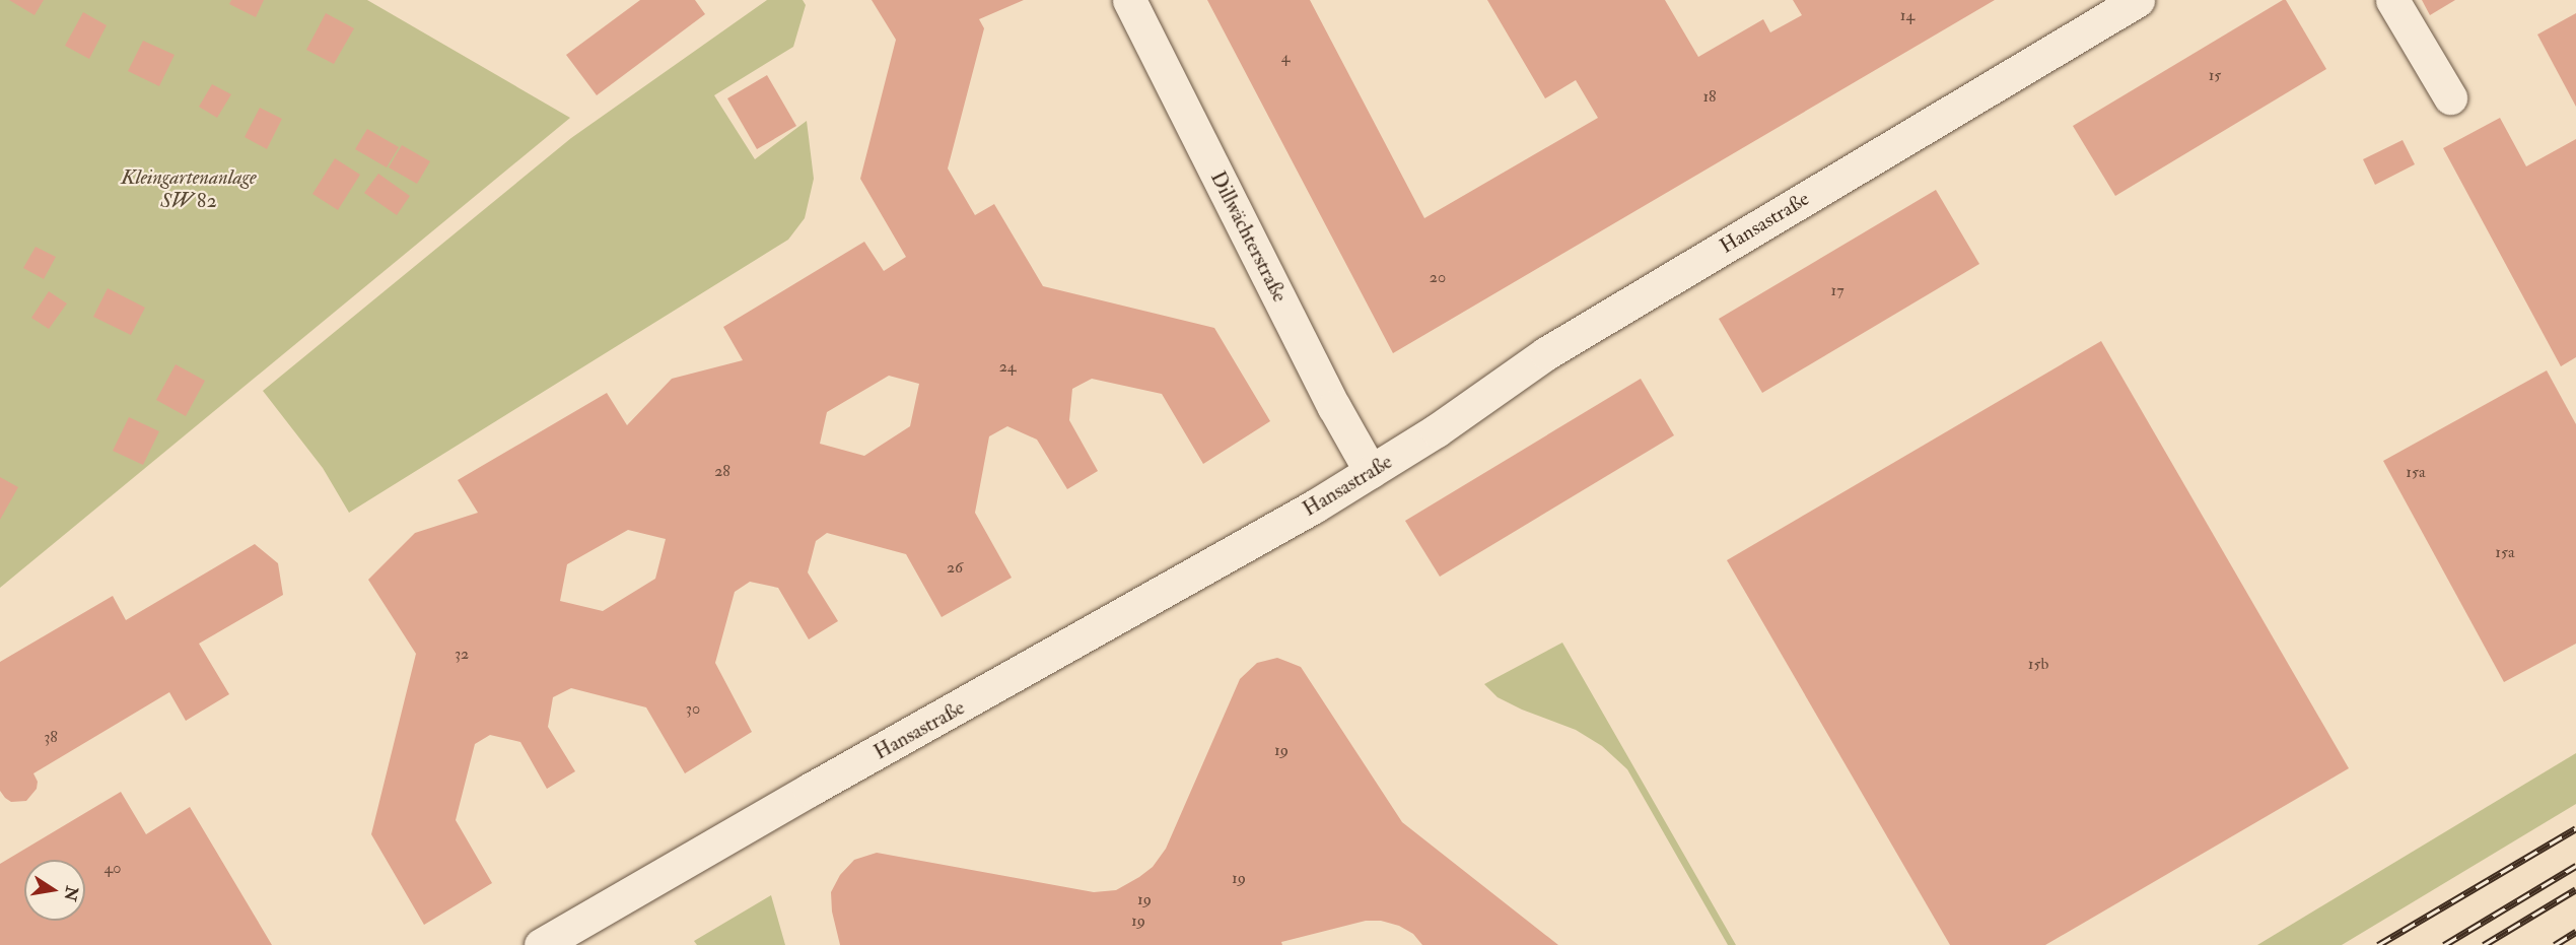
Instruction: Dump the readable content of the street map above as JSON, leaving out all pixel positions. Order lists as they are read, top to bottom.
{
  "streets": {
    "street": ["Hansastraße", "Dillwächterstraße"]
  },
  "crossings": [
    ["Hansastraße", "Dillwächterstraße"]
  ],
  "parks": ["Kleingartenanlage SW 82"],
  "house_numbers": [
    "14",
    "4",
    "15",
    "18",
    "20",
    "17",
    "24",
    "28",
    "15a",
    "15a",
    "26",
    "32",
    "15b",
    "30",
    "38",
    "19",
    "40",
    "19",
    "19",
    "19"
  ],
  "north": "right"
}
